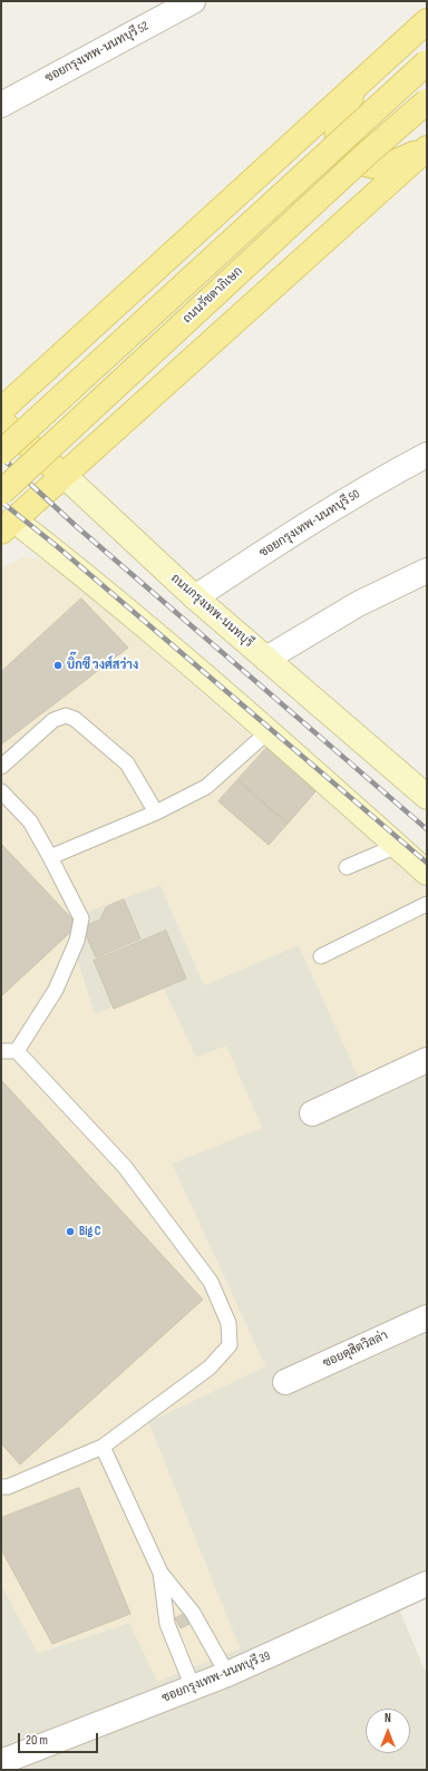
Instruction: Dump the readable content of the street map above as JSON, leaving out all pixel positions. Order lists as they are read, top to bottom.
{
  "streets": {
    "main road": ["ถนนรัชดาภิเษก", "ถนนกรุงเทพ-นนทบุรี"],
    "street": [
      "ซอยกรุงเทพ-นนทบุรี 52",
      "ซอยกรุงเทพ-นนทบุรี 50",
      "ซอยดุสิตวิลล่า",
      "ซอยกรุงเทพ-นนทบุรี 39"
    ]
  },
  "crossings": [
    ["ซอยกรุงเทพ-นนทบุรี 50", "ถนนกรุงเทพ-นนทบุรี"]
  ],
  "places": ["บิ๊กซี วงศ์สว่าง", "Big C"],
  "scale_bar": "20 m",
  "north": "top"
}
